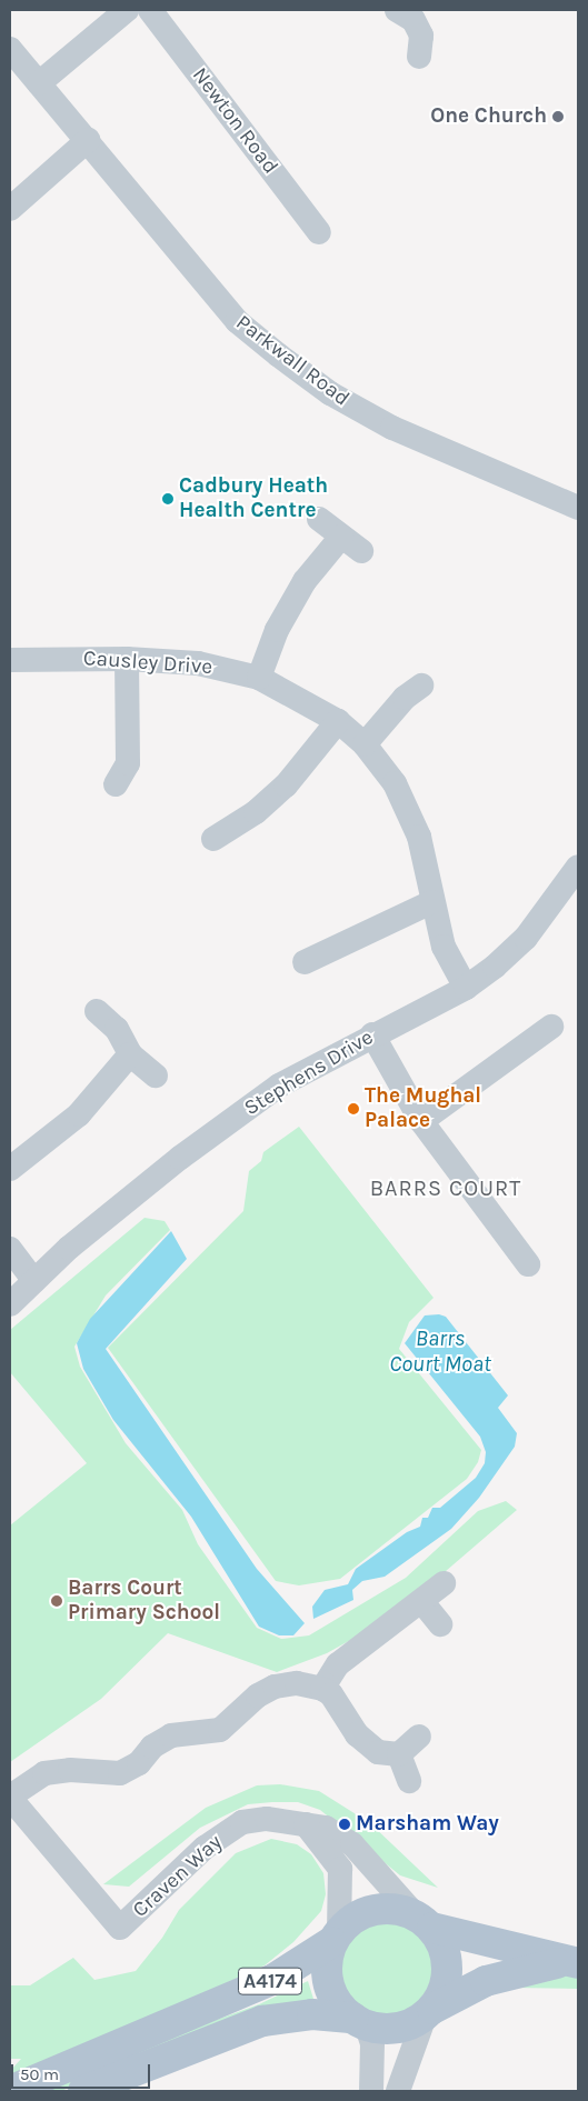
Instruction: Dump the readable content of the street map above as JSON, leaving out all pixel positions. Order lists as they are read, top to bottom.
{
  "streets": {
    "main road": ["A4174"],
    "street": [
      "Newton Road",
      "Parkwall Road",
      "Causley Drive",
      "Stephens Drive",
      "Craven Way"
    ]
  },
  "crossings": [
    ["Causley Drive", "Stephens Drive"],
    ["Craven Way", "A4174"]
  ],
  "districts": ["BARRS COURT"],
  "water": ["Barrs Court Moat"],
  "places": [
    "One Church",
    "Cadbury Heath Health Centre",
    "The Mughal Palace",
    "Barrs Court Primary School",
    "Marsham Way"
  ],
  "scale_bar": "50 m"
}
